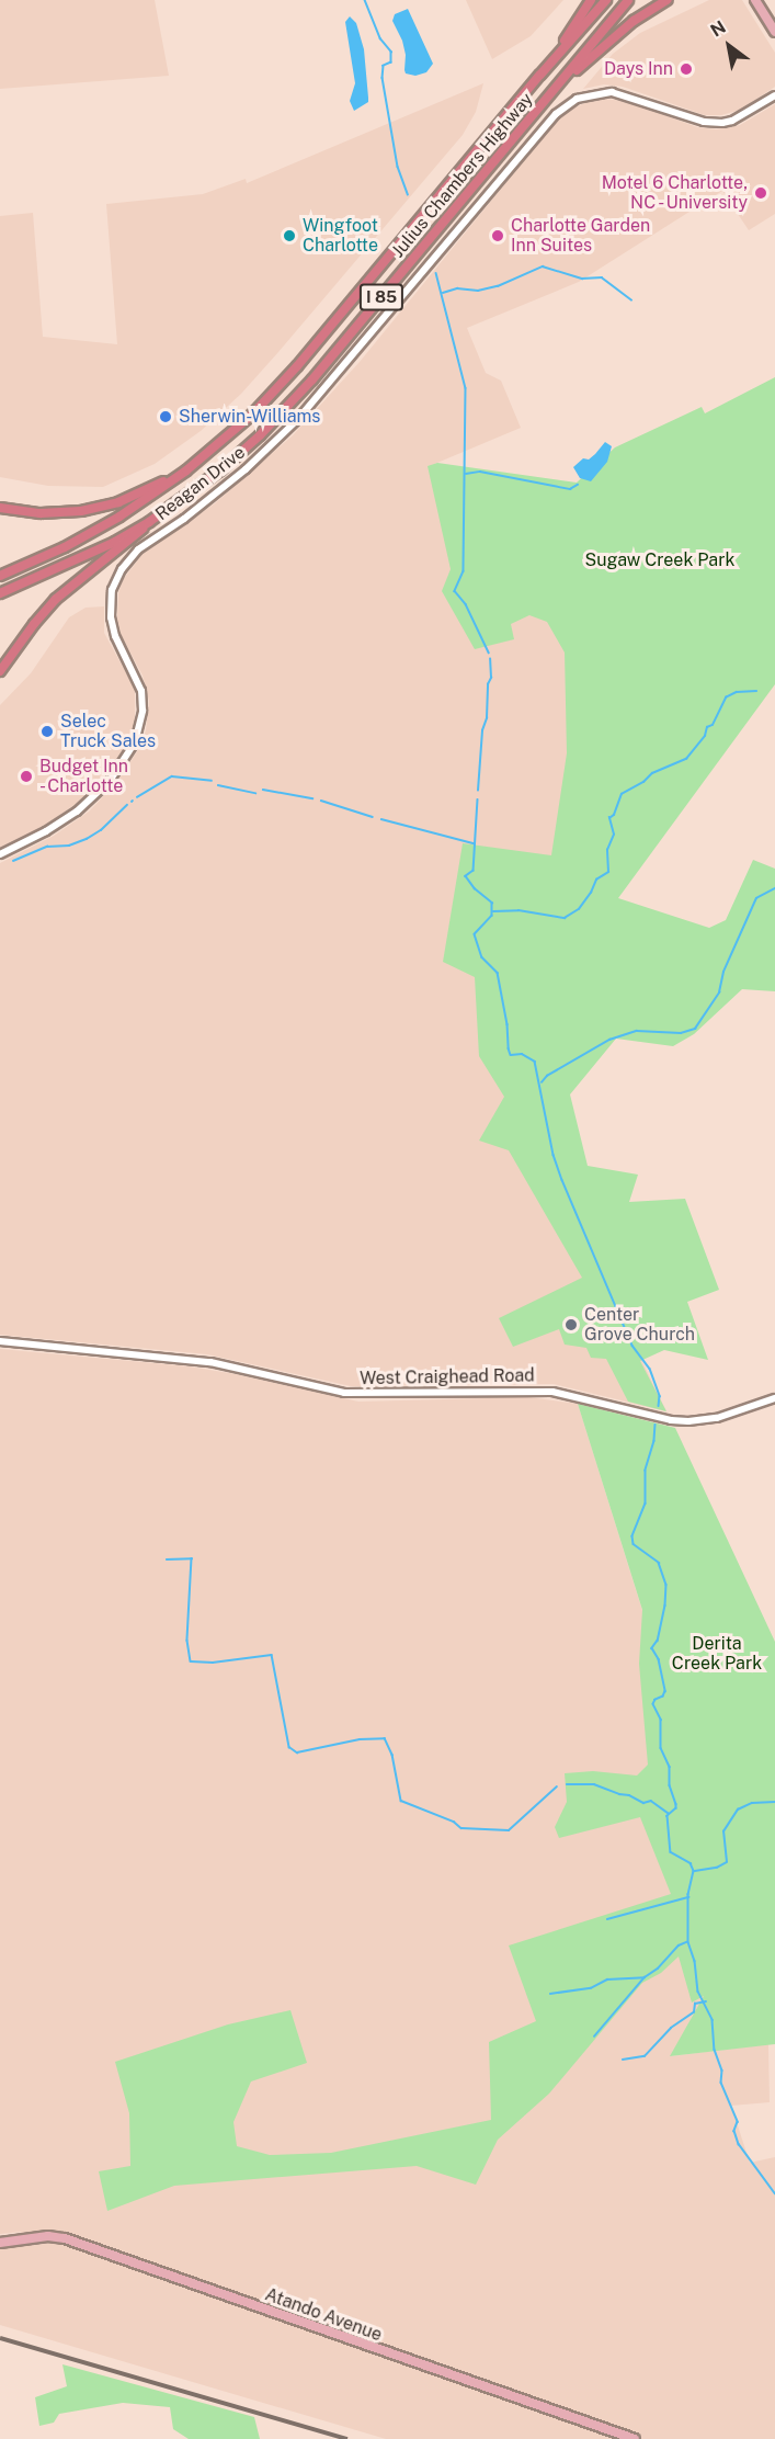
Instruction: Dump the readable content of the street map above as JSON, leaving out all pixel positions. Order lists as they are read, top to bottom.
{
  "streets": {
    "highway": ["Julius Chambers Highway", "I 85"],
    "main road": ["Atando Avenue"],
    "street": ["Reagan Drive", "West Craighead Road"]
  },
  "parks": ["Sugaw Creek Park", "Derita Creek Park"],
  "places": [
    "Days Inn",
    "Motel 6 Charlotte, NC - University",
    "Wingfoot Charlotte",
    "Charlotte Garden Inn Suites",
    "Sherwin-Williams",
    "Selec Truck Sales",
    "Budget Inn - Charlotte",
    "Center Grove Church"
  ],
  "north": "top left"
}
